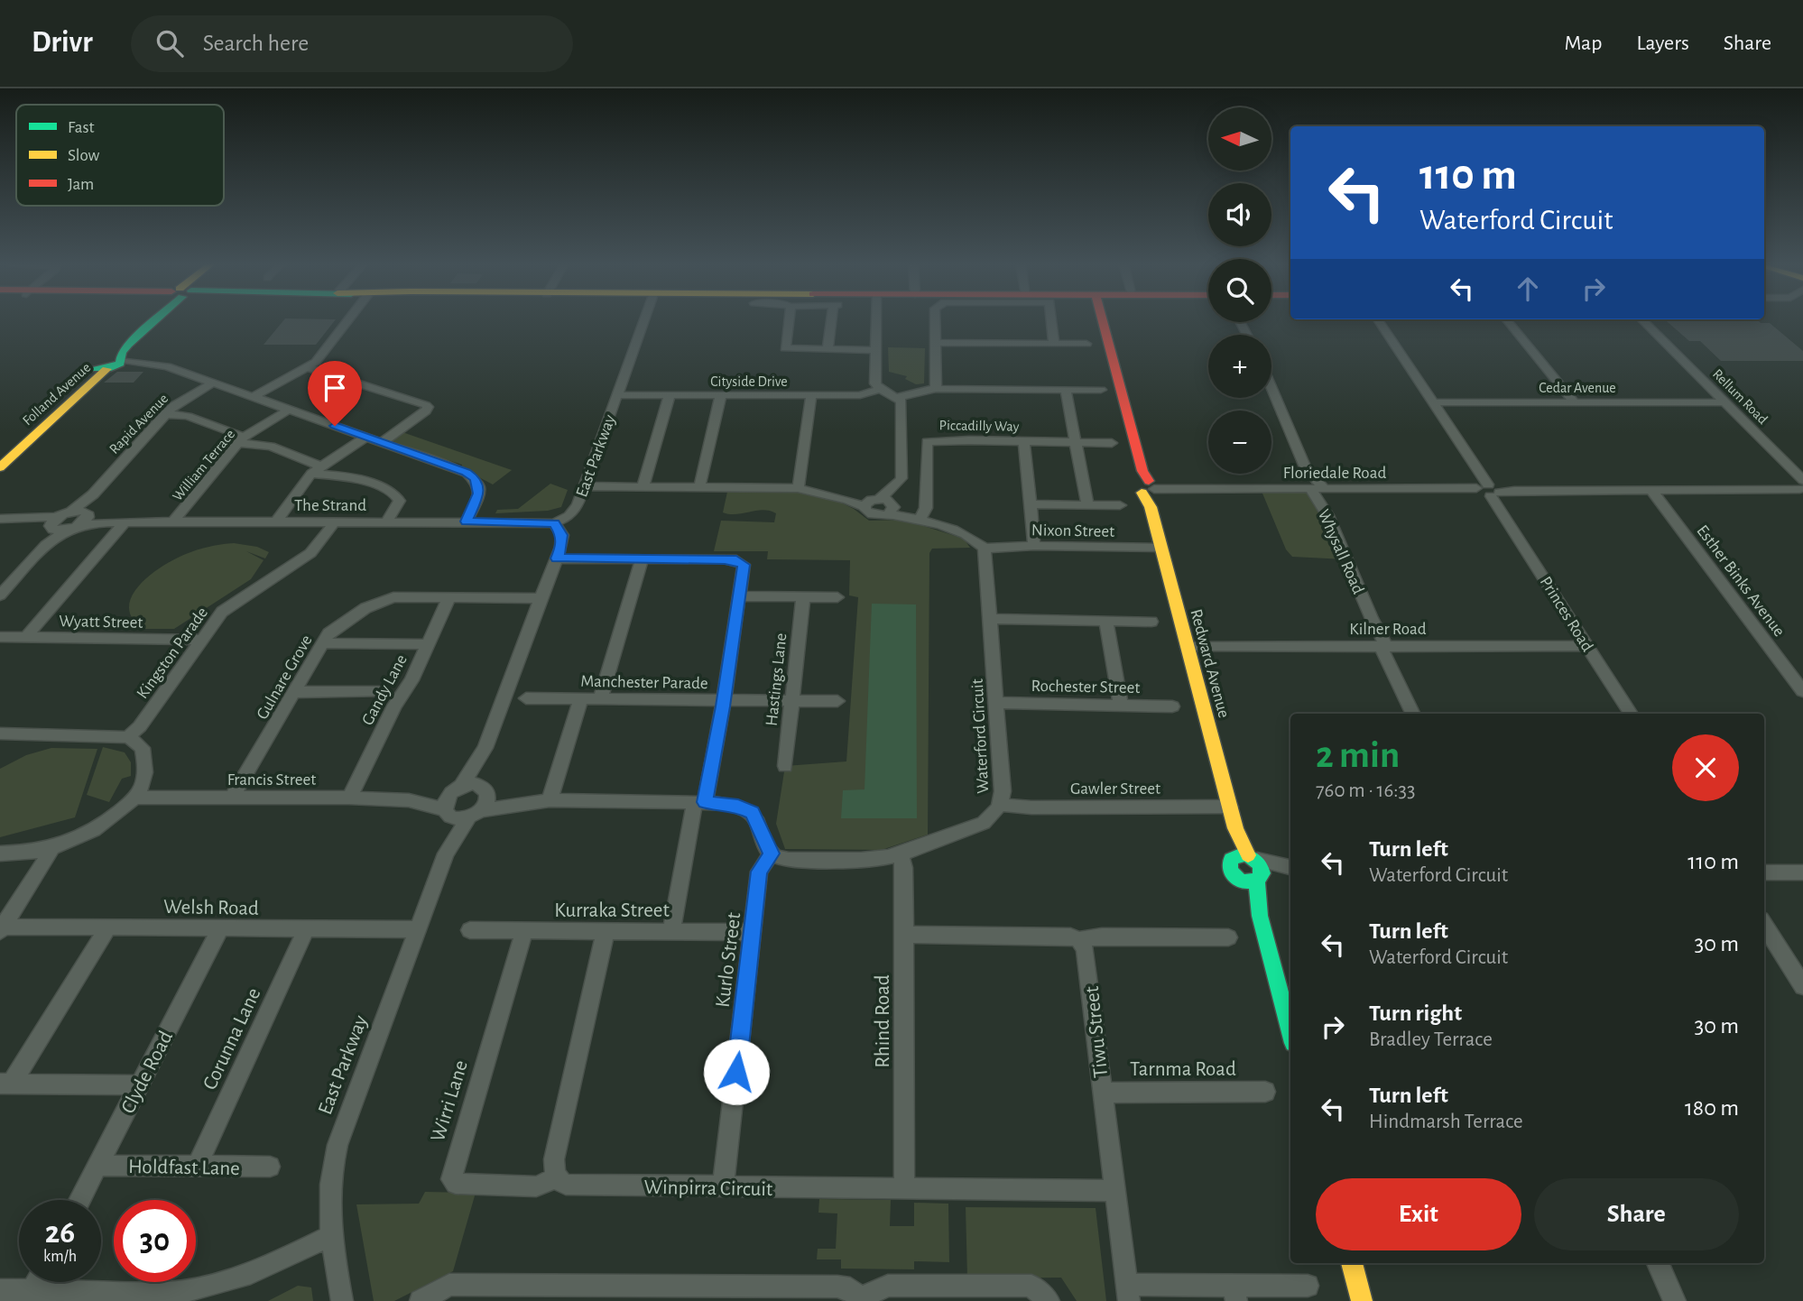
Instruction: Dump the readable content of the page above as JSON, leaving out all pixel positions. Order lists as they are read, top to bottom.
{
  "streets": {
    "main road": ["Folland Avenue", "Redward Avenue"],
    "street": [
      "Cityside Drive",
      "Cedar Avenue",
      "Rellum Road",
      "Rapid Avenue",
      "Piccadilly Way",
      "East Parkway",
      "William Terrace",
      "Floriedale Road",
      "The Strand",
      "Nixon Street",
      "Whysall Road",
      "Esther Binks Avenue",
      "Princes Road",
      "Wyatt Street",
      "Kilner Road",
      "Kingston Parade",
      "Gulnare Grove",
      "Hastings Lane",
      "Manchester Parade",
      "Rochester Street",
      "Gandy Lane",
      "Waterford Circuit",
      "Francis Street",
      "Gawler Street",
      "Welsh Road",
      "Kurraka Street",
      "Kurlo Street",
      "Rhind Road",
      "Tiwu Street",
      "Corunna Lane",
      "Tarnma Road",
      "Clyde Road",
      "Wirri Lane",
      "Holdfast Lane",
      "Winpirra Circuit"
    ]
  },
  "crossings": [
    ["Cityside Drive", "East Parkway"],
    ["Cedar Avenue", "Rellum Road"],
    ["Cedar Avenue", "Princes Road"],
    ["Rellum Road", "Floriedale Road"],
    ["Rapid Avenue", "The Strand"],
    ["East Parkway", "The Strand"],
    ["East Parkway", "Francis Street"],
    ["East Parkway", "Welsh Road"],
    ["William Terrace", "The Strand"],
    ["Floriedale Road", "Whysall Road"],
    ["Floriedale Road", "Esther Binks Avenue"],
    ["Floriedale Road", "Princes Road"],
    ["Floriedale Road", "Redward Avenue"],
    ["The Strand", "Kingston Parade"],
    ["Nixon Street", "Redward Avenue"],
    ["Nixon Street", "Waterford Circuit"],
    ["Whysall Road", "Kilner Road"],
    ["Princes Road", "Kilner Road"],
    ["Wyatt Street", "Kingston Parade"],
    ["Kilner Road", "Redward Avenue"],
    ["Redward Avenue", "Gawler Street"],
    ["Gulnare Grove", "Gandy Lane"],
    ["Gulnare Grove", "Francis Street"],
    ["Hastings Lane", "Manchester Parade"],
    ["Rochester Street", "Waterford Circuit"],
    ["Gandy Lane", "Francis Street"],
    ["Waterford Circuit", "Gawler Street"],
    ["Waterford Circuit", "Kurlo Street"],
    ["Waterford Circuit", "Rhind Road"],
    ["Welsh Road", "Corunna Lane"],
    ["Welsh Road", "Clyde Road"],
    ["Kurraka Street", "Kurlo Street"],
    ["Kurraka Street", "Wirri Lane"],
    ["Kurlo Street", "Winpirra Circuit"],
    ["Rhind Road", "Winpirra Circuit"],
    ["Tiwu Street", "Tarnma Road"],
    ["Tiwu Street", "Winpirra Circuit"],
    ["Corunna Lane", "Holdfast Lane"],
    ["Clyde Road", "Holdfast Lane"],
    ["Wirri Lane", "Winpirra Circuit"]
  ],
  "legend": ["Fast", "Slow", "Jam"],
  "north": "left",
  "page": {
    "header": "Drivr",
    "search": "Search here",
    "nav": ["Map", "Layers", "Share"],
    "map_buttons": ["+", "−"],
    "turn": ["110 m", "Waterford Circuit"],
    "heading": ["2 min", "760 m · 16:33"],
    "list": [
      {
        "name": "Turn left",
        "note": "Waterford Circuit",
        "value": "110 m"
      },
      {
        "name": "Turn left",
        "note": "Waterford Circuit",
        "value": "30 m"
      },
      {
        "name": "Turn right",
        "note": "Bradley Terrace",
        "value": "30 m"
      },
      {
        "name": "Turn left",
        "note": "Hindmarsh Terrace",
        "value": "180 m"
      }
    ],
    "buttons": ["Exit", "Share"],
    "speed": "26 km/h",
    "limit": "30"
  }
}
